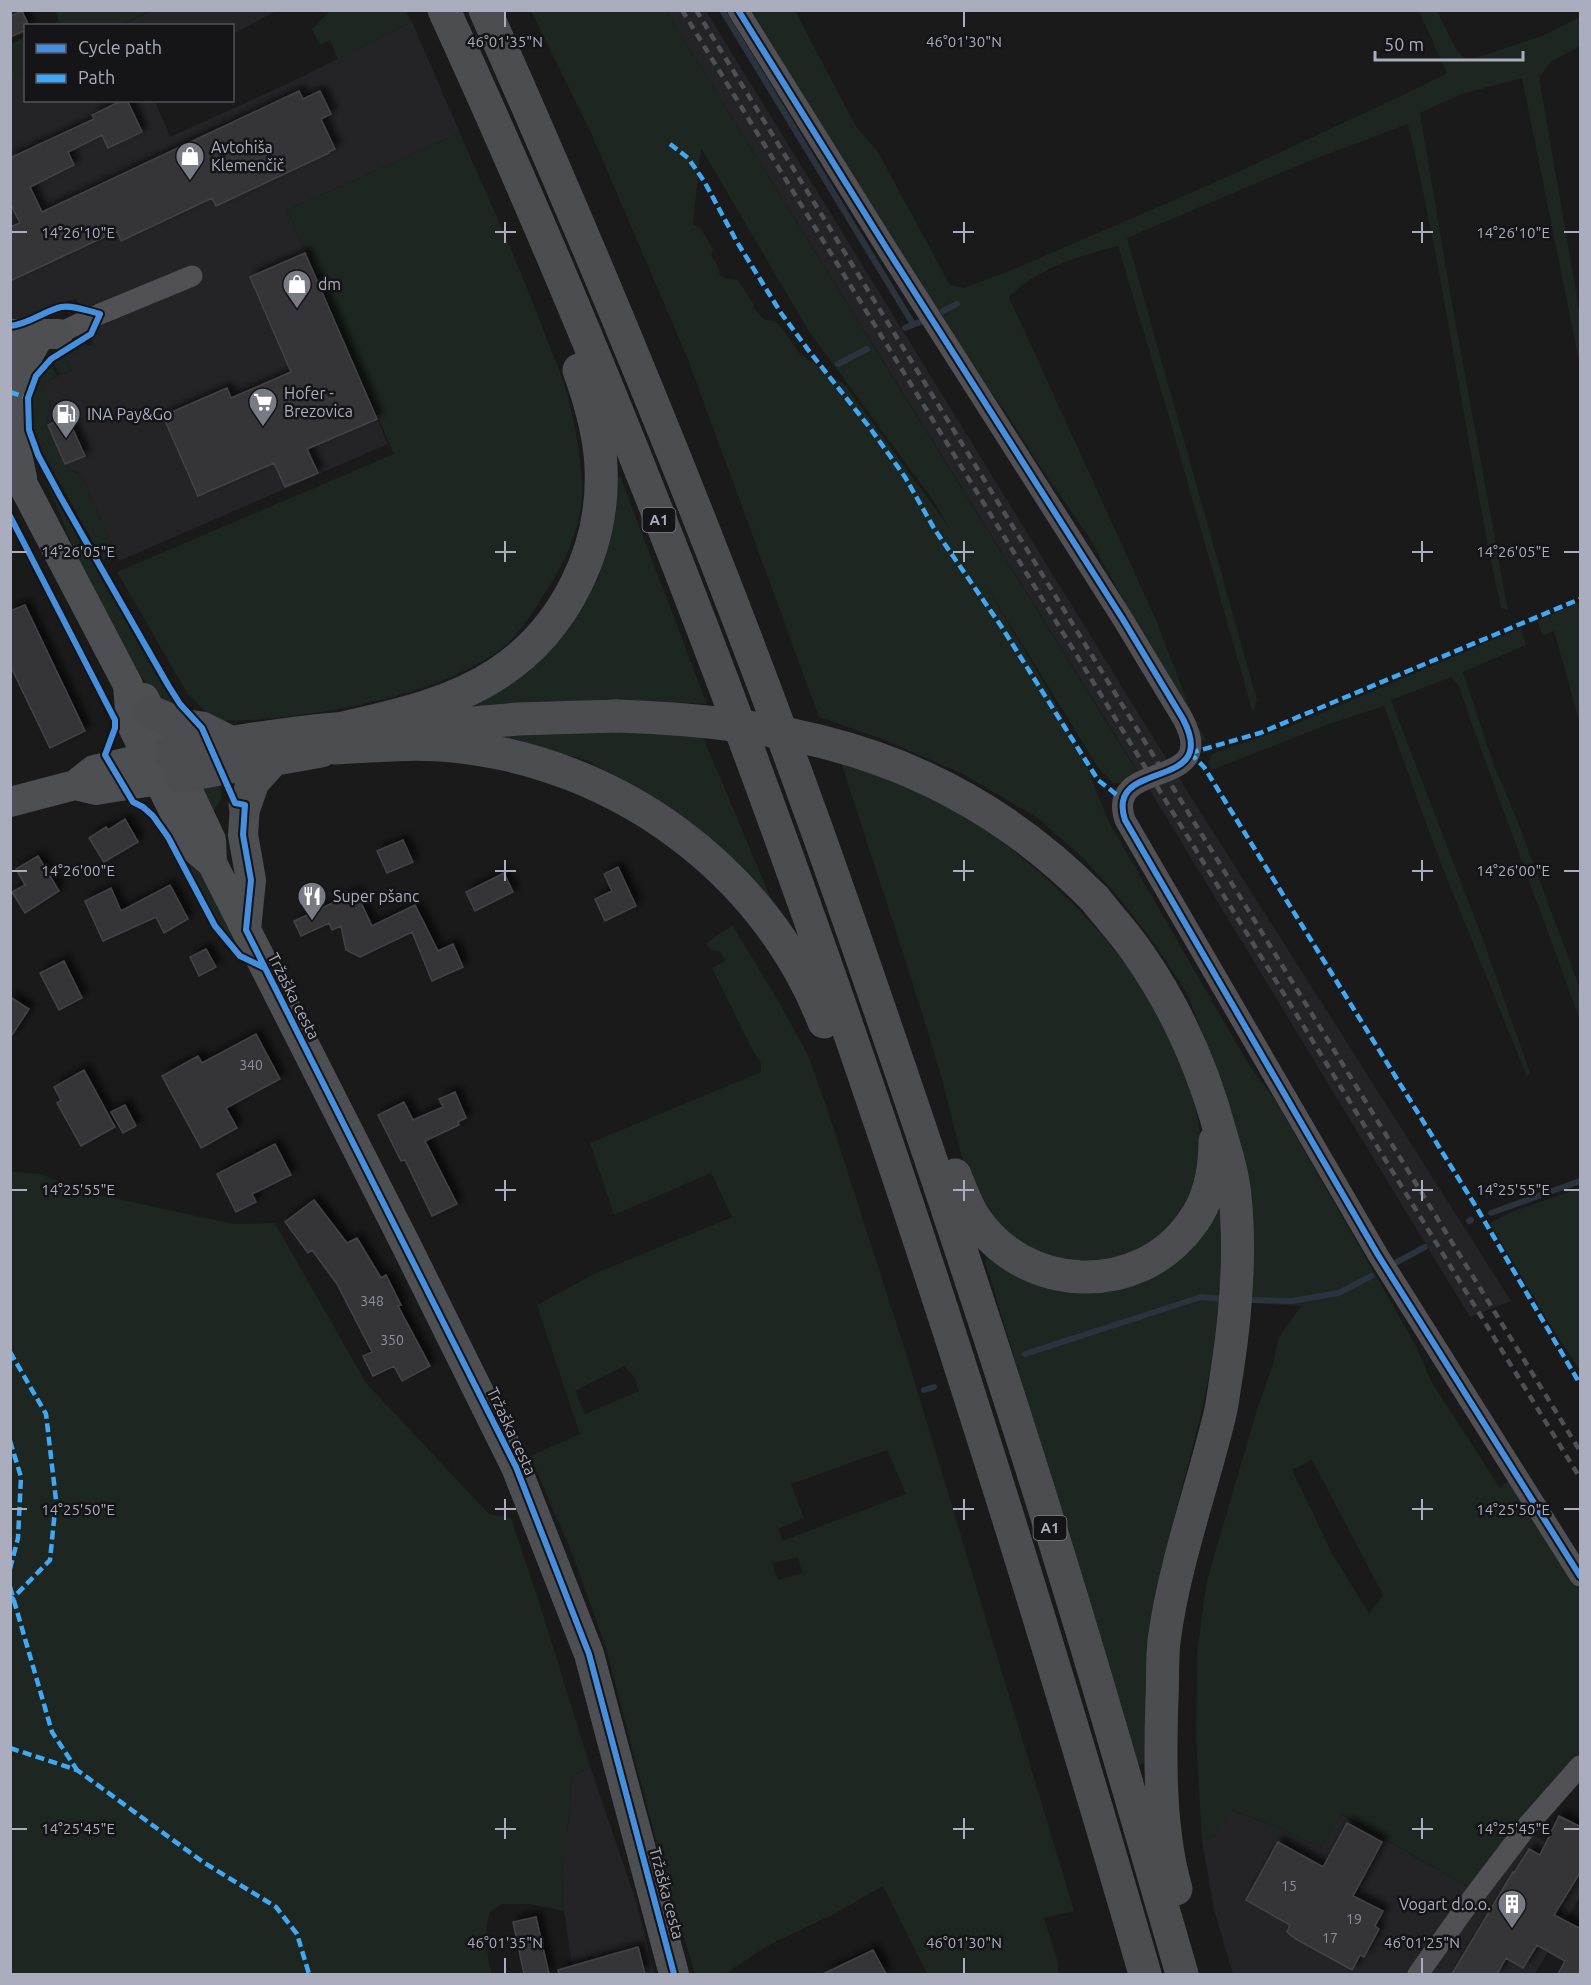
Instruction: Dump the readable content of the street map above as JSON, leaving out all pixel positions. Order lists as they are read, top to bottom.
{
  "streets": {
    "highway": ["A1"],
    "main road": ["Tržaška cesta"]
  },
  "places": {
    "shop": ["Avtohiša Klemenčič", "dm"],
    "supermarket": ["Hofer - Brezovica"],
    "fuel station": ["INA Pay&Go"],
    "restaurant": ["Super pšanc"],
    "building": ["Vogart d.o.o."]
  },
  "house_numbers": [
    "340",
    "348",
    "350",
    "15",
    "19",
    "17"
  ],
  "legend": ["Cycle path", "Path"],
  "scale_bar": "50 m",
  "coordinates": [
    "46°01'35\"N",
    "46°01'30\"N",
    "14°26'10\"E",
    "14°26'05\"E",
    "14°26'00\"E",
    "14°25'55\"E",
    "14°25'50\"E",
    "14°25'45\"E",
    "46°01'25\"N"
  ]
}
